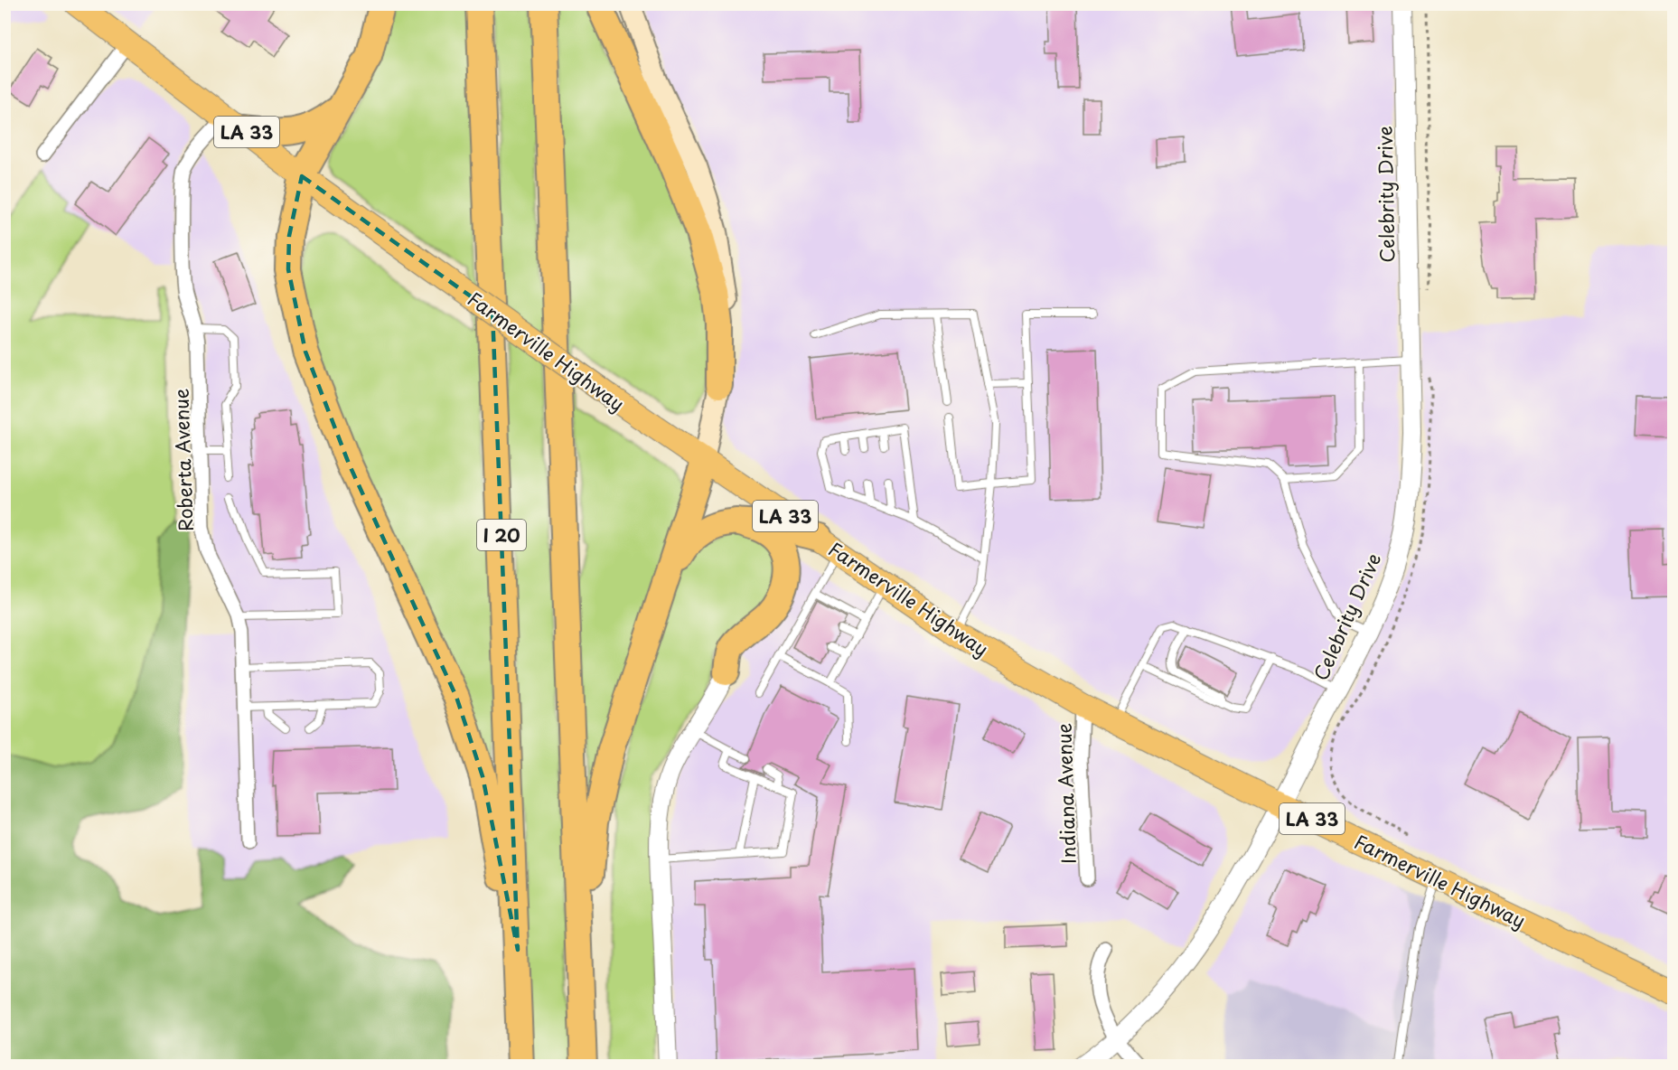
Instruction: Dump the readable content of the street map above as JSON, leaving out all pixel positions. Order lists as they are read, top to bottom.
{
  "streets": {
    "highway": ["I 20"],
    "main road": ["LA 33", "Farmerville Highway"],
    "street": ["Celebrity Drive", "Roberta Avenue", "Indiana Avenue"]
  },
  "crossings": [
    ["Celebrity Drive", "Farmerville Highway"],
    ["Farmerville Highway", "Roberta Avenue"],
    ["Farmerville Highway", "Indiana Avenue"]
  ]
}
